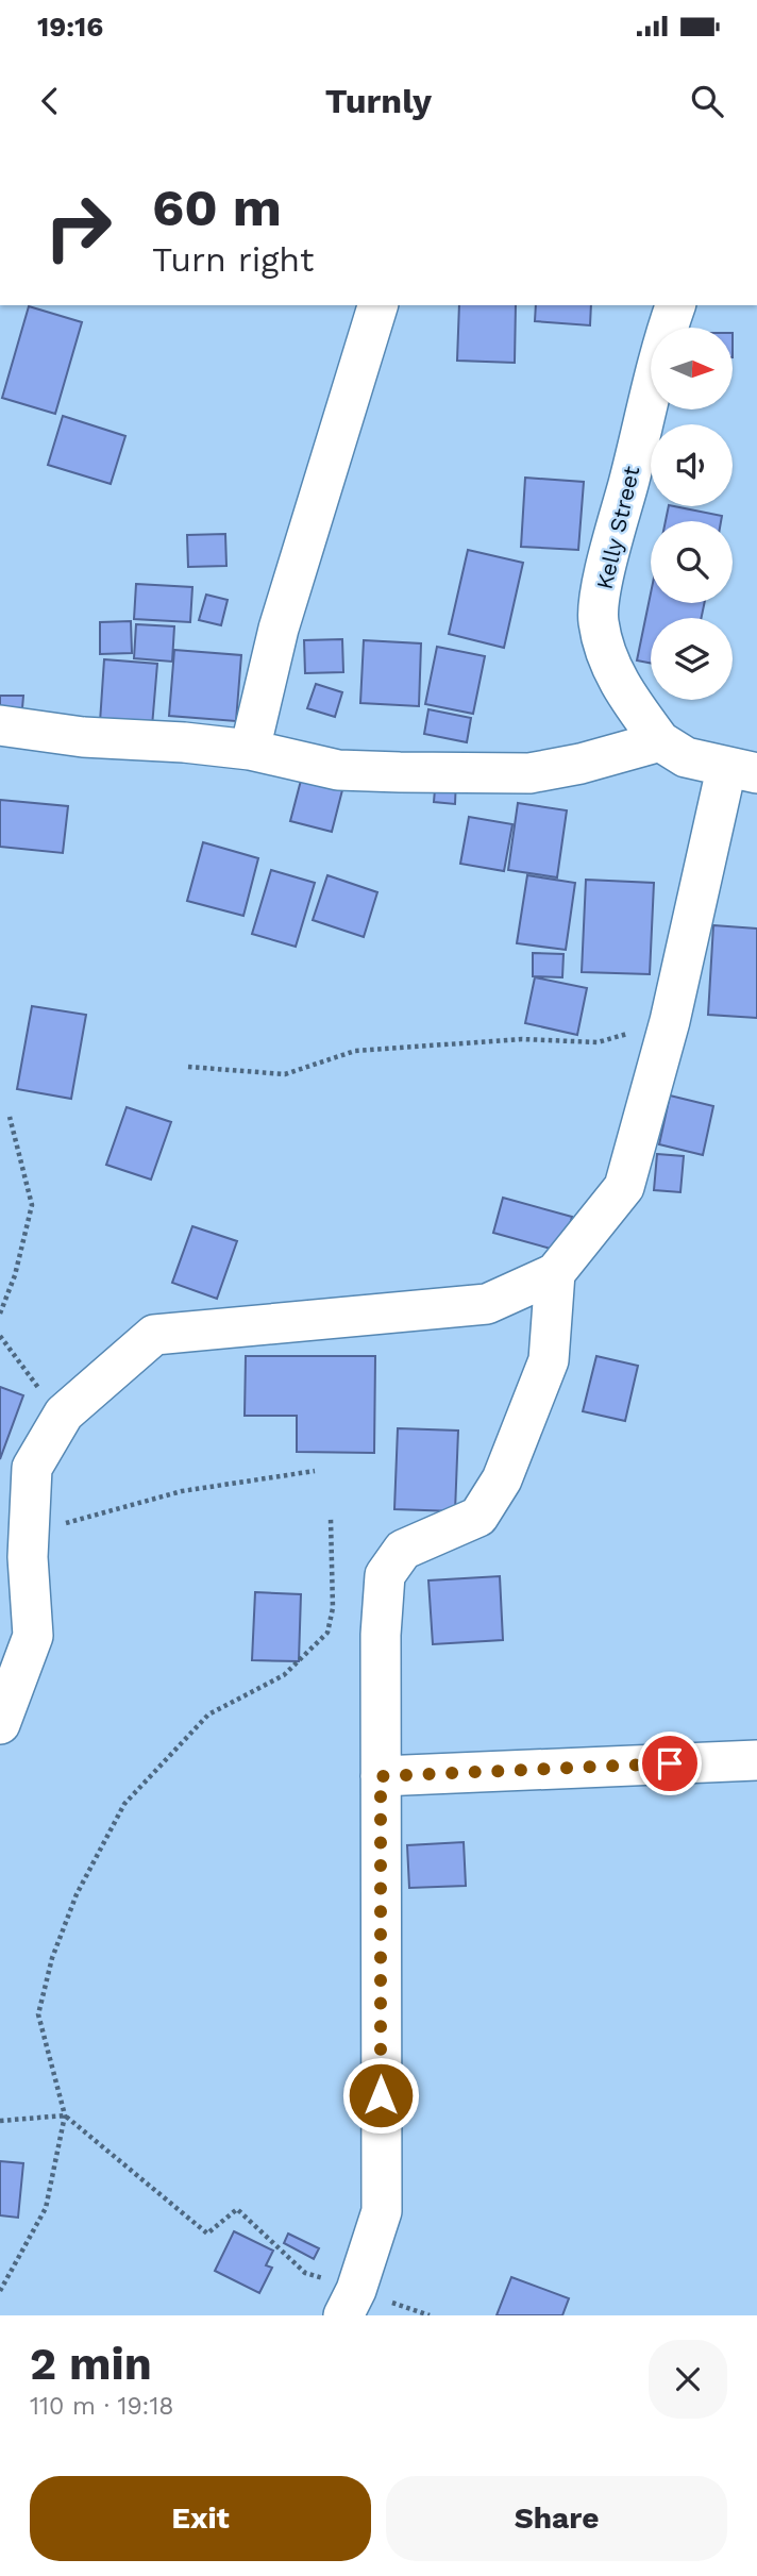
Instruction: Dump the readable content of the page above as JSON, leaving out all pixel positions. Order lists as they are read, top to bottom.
{
  "streets": {
    "street": ["Kelly Street"]
  },
  "north": "right",
  "page": {
    "status": "19:16",
    "header": "Turnly",
    "turn": ["60 m", "Turn right"],
    "heading": ["2 min", "110 m · 19:18"],
    "buttons": ["Exit", "Share"]
  }
}
